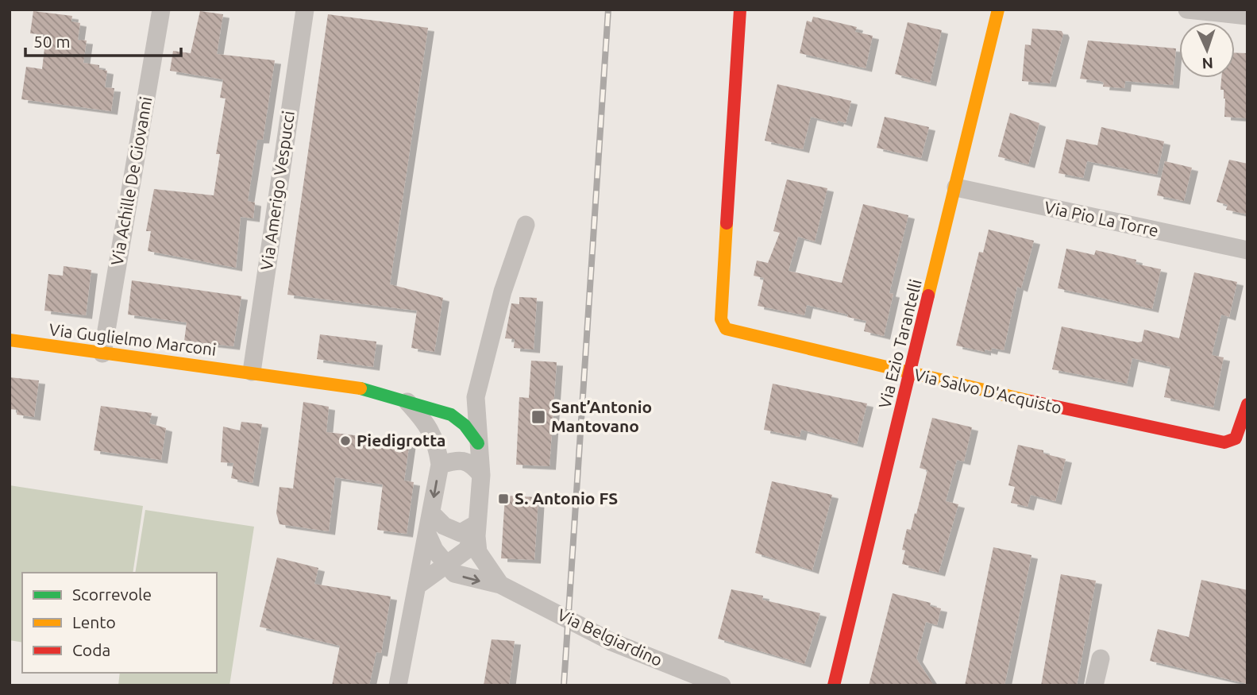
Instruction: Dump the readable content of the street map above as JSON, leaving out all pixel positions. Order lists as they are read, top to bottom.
{
  "streets": {
    "street": [
      "Via Achille De Giovanni",
      "Via Amerigo Vespucci",
      "Via Pio La Torre",
      "Via Guglielmo Marconi",
      "Via Ezio Tarantelli",
      "Via Salvo D'Acquisto",
      "Via Belgiardino"
    ]
  },
  "crossings": [
    ["Via Achille De Giovanni", "Via Guglielmo Marconi"],
    ["Via Amerigo Vespucci", "Via Guglielmo Marconi"],
    ["Via Pio La Torre", "Via Ezio Tarantelli"],
    ["Via Ezio Tarantelli", "Via Salvo D'Acquisto"]
  ],
  "places": {
    "transit": ["Sant’Antonio Mantovano", "S. Antonio FS"],
    "other": ["Piedigrotta"]
  },
  "legend": ["Scorrevole", "Lento", "Coda"],
  "scale_bar": "50 m",
  "north": "bottom"
}
